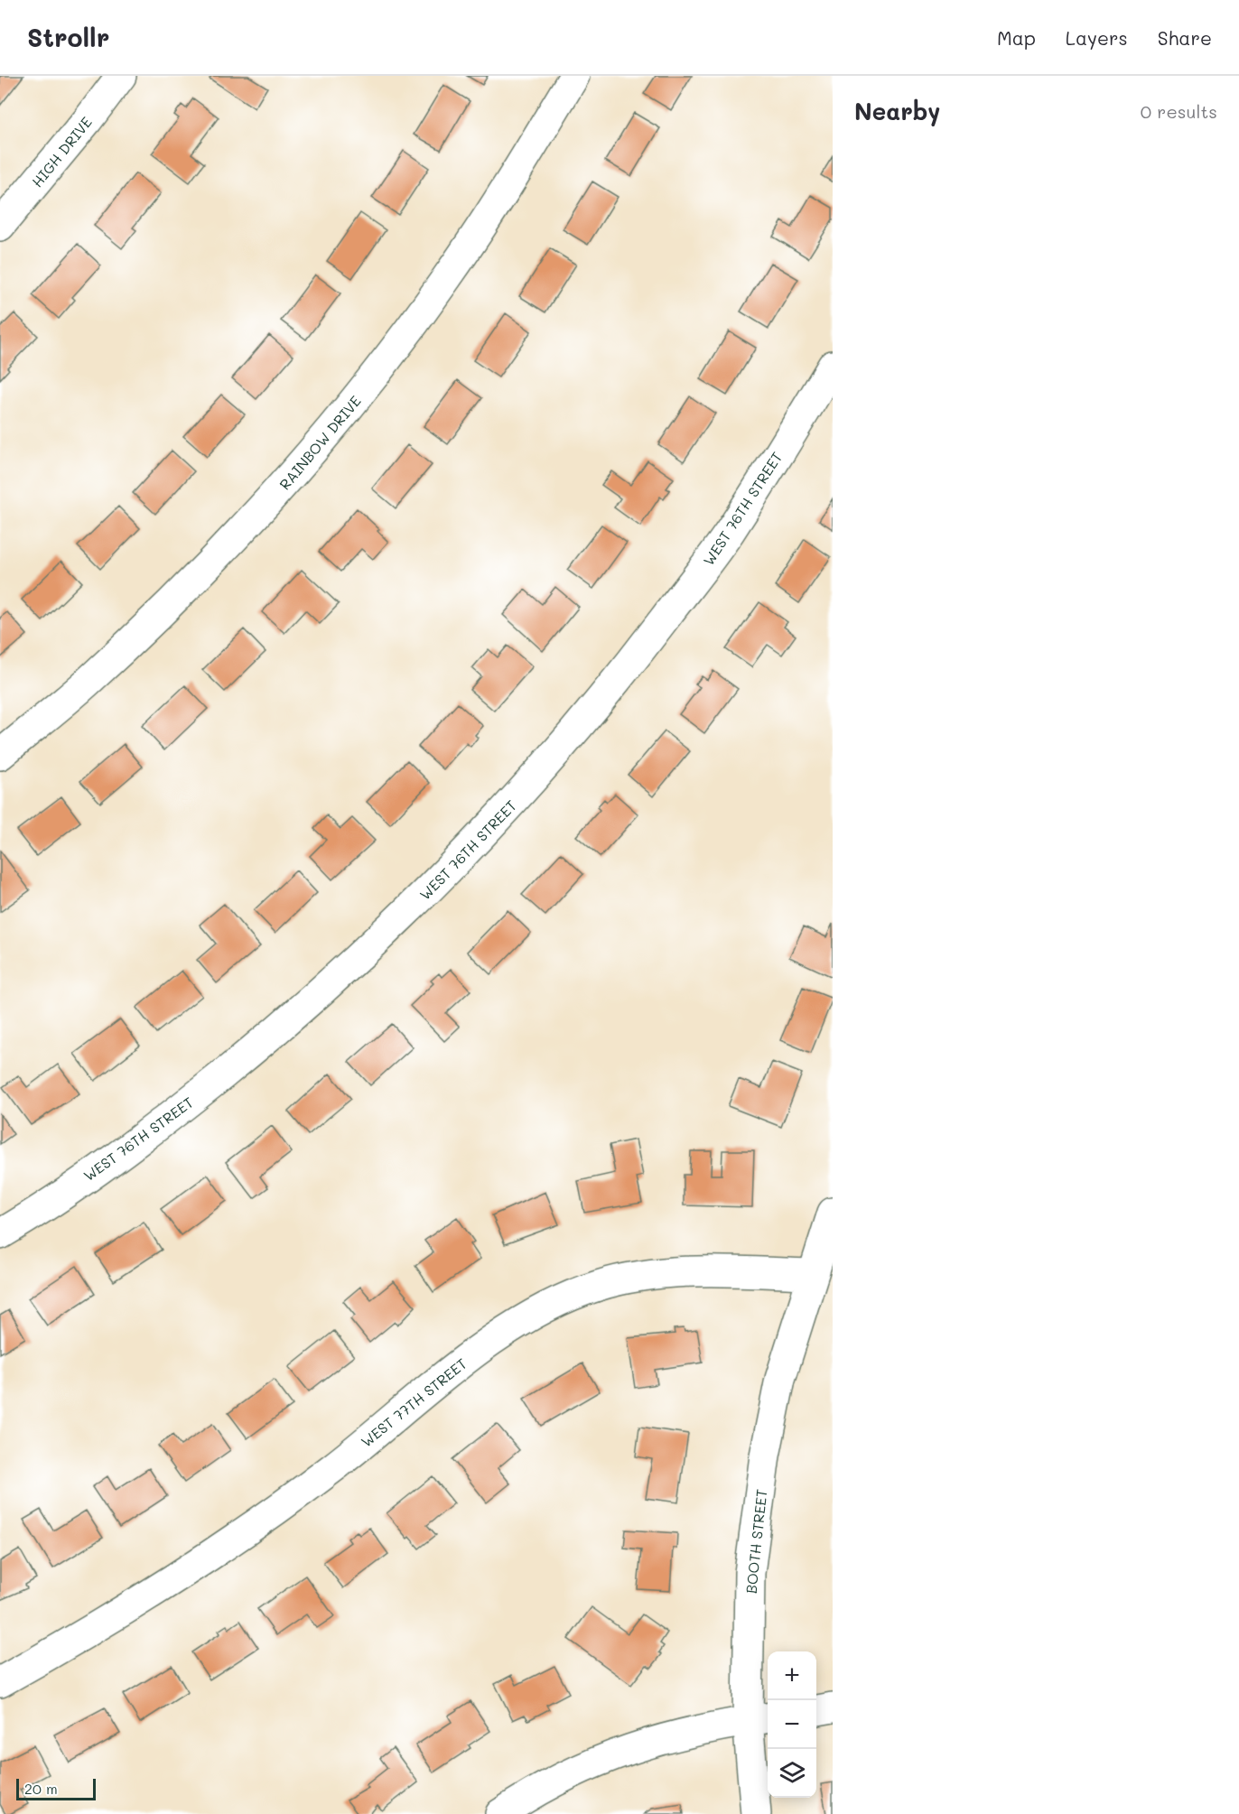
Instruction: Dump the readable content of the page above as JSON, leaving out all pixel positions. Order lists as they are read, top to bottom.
{
  "streets": {
    "street": [
      "HIGH DRIVE",
      "RAINBOW DRIVE",
      "WEST 76TH STREET",
      "WEST 77TH STREET",
      "BOOTH STREET"
    ]
  },
  "crossings": [
    ["WEST 77TH STREET", "BOOTH STREET"]
  ],
  "scale_bar": "20 m",
  "page": {
    "header": "Strollr",
    "nav": ["Map", "Layers", "Share"],
    "heading": ["Nearby", "0 results"],
    "map_buttons": ["+", "−"],
    "scale": "20 m"
  }
}
